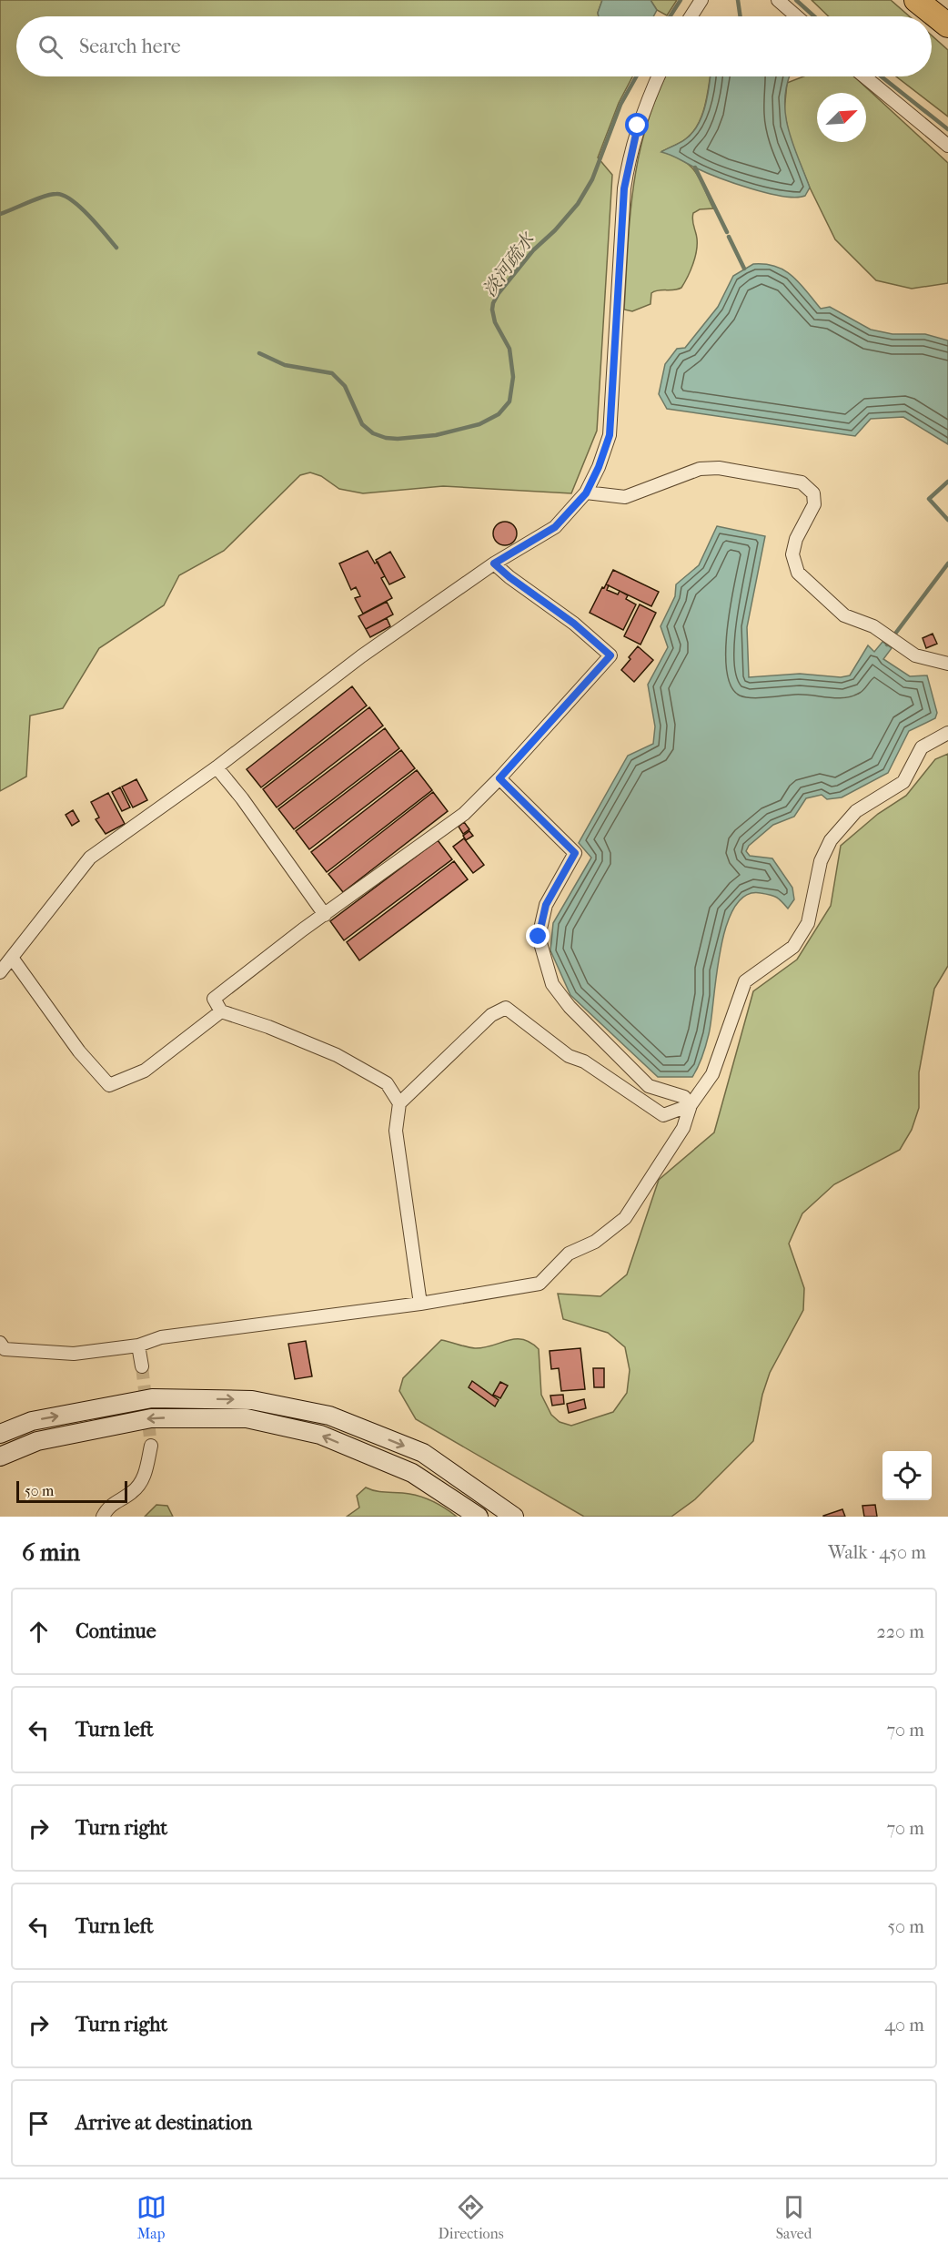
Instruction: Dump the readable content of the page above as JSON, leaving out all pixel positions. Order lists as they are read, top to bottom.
{
  "water": ["淡河疏水"],
  "scale_bar": "50 m",
  "north": "top right",
  "page": {
    "search": "Search here",
    "scale": "50 m",
    "heading": ["6 min", "Walk · 450 m"],
    "list": [
      ["Continue", "220 m"],
      ["Turn left", "70 m"],
      ["Turn right", "70 m"],
      ["Turn left", "50 m"],
      ["Turn right", "40 m"],
      "Arrive at destination"
    ],
    "nav": ["Map", "Directions", "Saved"]
  }
}
